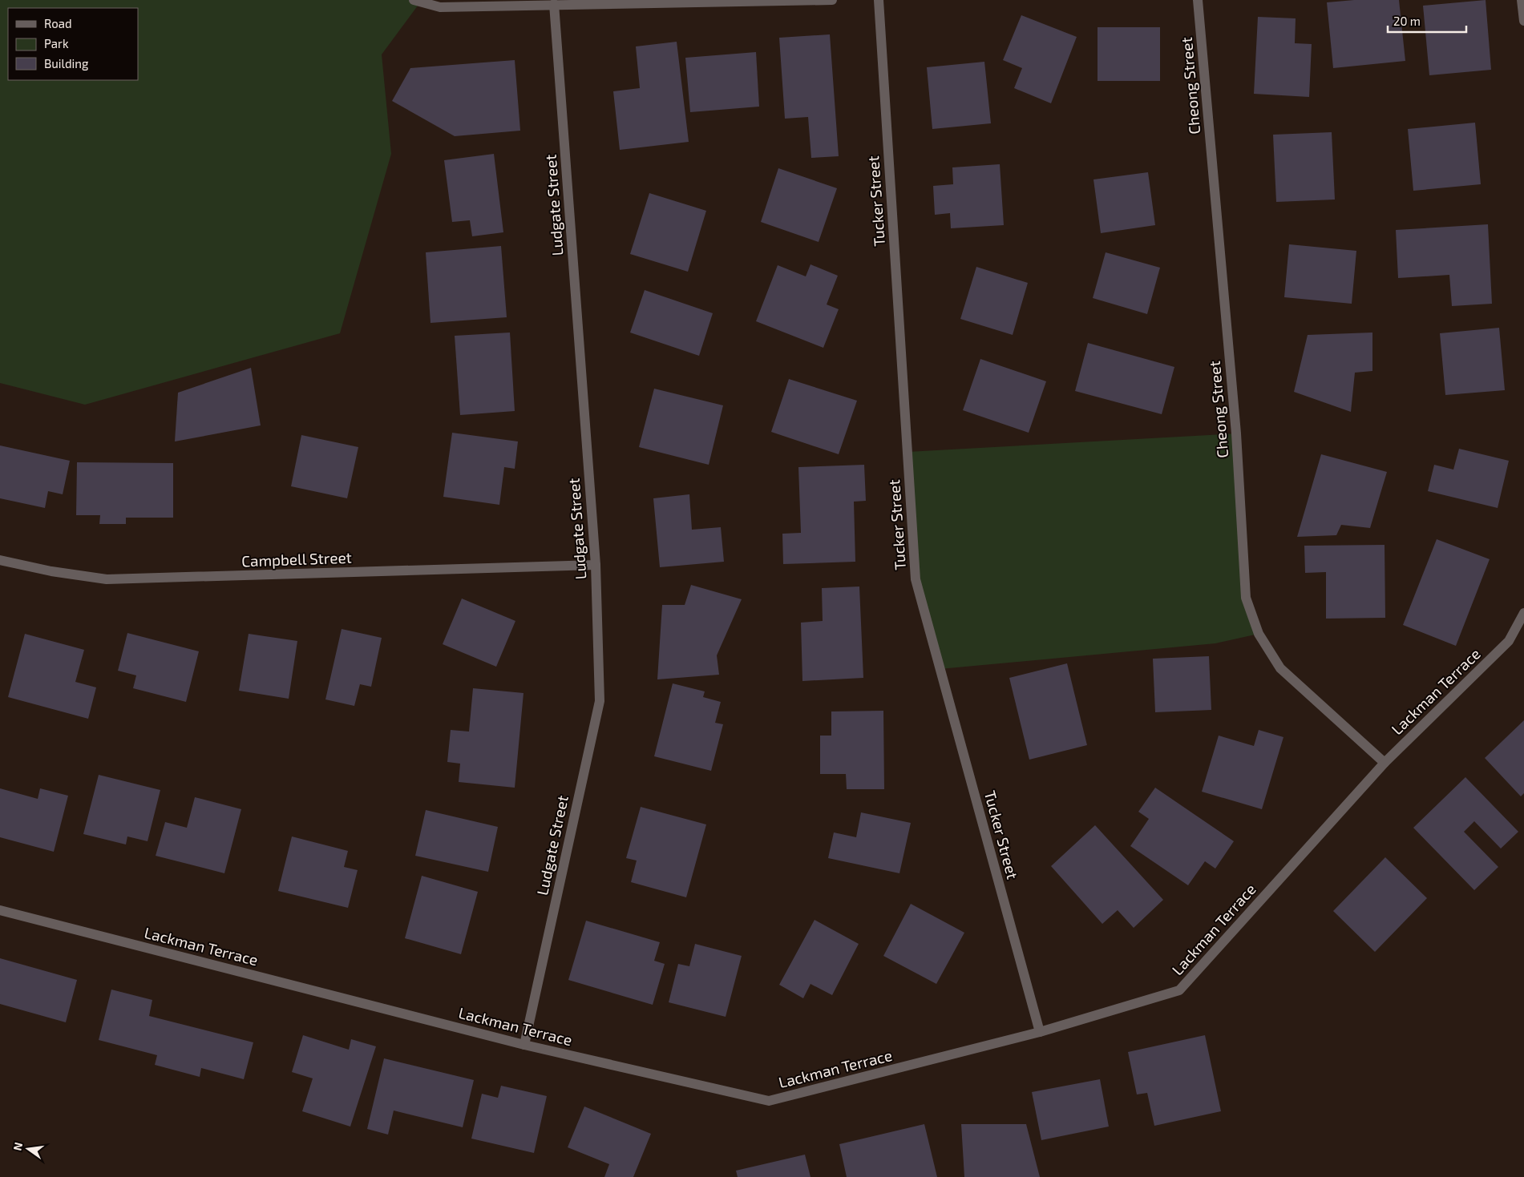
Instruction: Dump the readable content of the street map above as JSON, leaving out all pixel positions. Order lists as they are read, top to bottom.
{
  "streets": {
    "street": [
      "Cheong Street",
      "Tucker Street",
      "Ludgate Street",
      "Campbell Street",
      "Lackman Terrace"
    ]
  },
  "crossings": [
    ["Cheong Street", "Lackman Terrace"],
    ["Tucker Street", "Lackman Terrace"],
    ["Ludgate Street", "Campbell Street"],
    ["Ludgate Street", "Lackman Terrace"]
  ],
  "legend": ["Road", "Park", "Building"],
  "scale_bar": "20 m",
  "north": "left"
}
